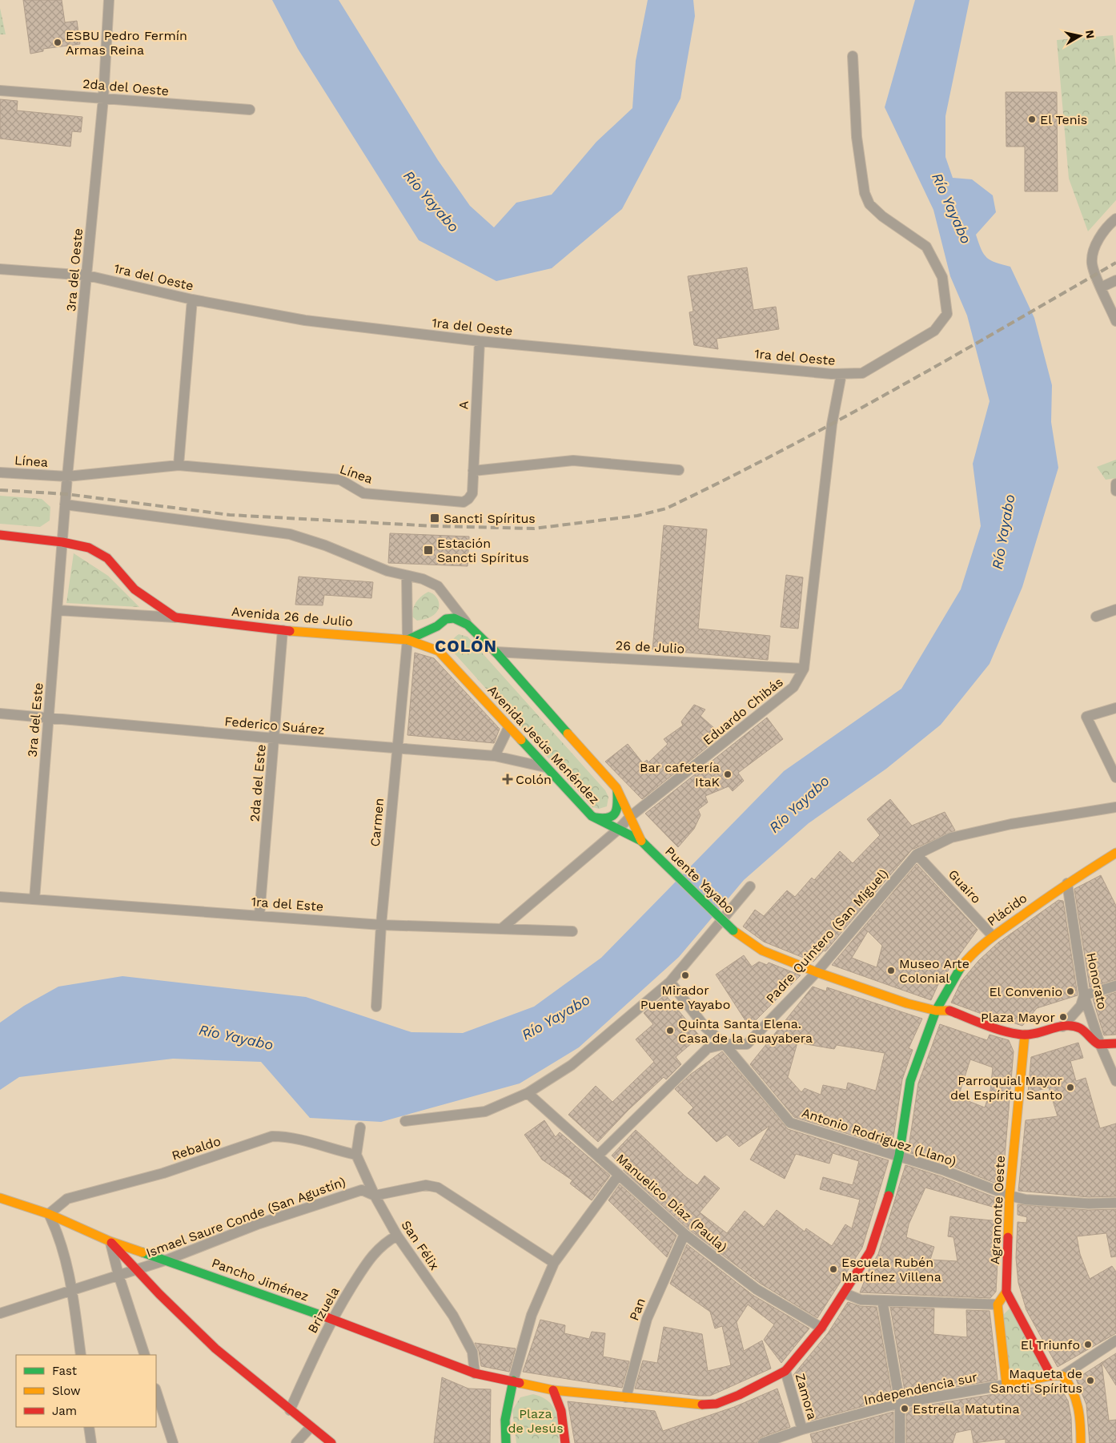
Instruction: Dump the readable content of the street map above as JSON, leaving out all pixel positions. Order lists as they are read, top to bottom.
{
  "streets": {
    "main road": [
      "Avenida 26 de Julio",
      "Avenida Jesús Menéndez",
      "Puente Yayabo",
      "Plácido",
      "Agramonte Oeste",
      "Pancho Jiménez",
      "Independencia sur"
    ],
    "street": [
      "2da del Oeste",
      "3ra del Oeste",
      "1ra del Oeste",
      "A",
      "Línea",
      "26 de Julio",
      "Eduardo Chibás",
      "3ra del Este",
      "Federico Suárez",
      "2da del Este",
      "Carmen",
      "Guairo",
      "1ra del Este",
      "Padre Quintero (San Miguel)",
      "Honorato",
      "Antonio Rodriguez (Llano)",
      "Rebaldo",
      "Manuelico Díaz (Paula)",
      "Ismael Saure Conde (San Agustín)",
      "San Félix",
      "Pan",
      "Brizuela",
      "Zamora"
    ]
  },
  "crossings": [
    ["2da del Oeste", "3ra del Oeste"],
    ["3ra del Oeste", "1ra del Oeste"],
    ["3ra del Oeste", "Línea"],
    ["3ra del Oeste", "Avenida 26 de Julio"],
    ["3ra del Oeste", "3ra del Este"],
    ["1ra del Oeste", "A"],
    ["1ra del Oeste", "Eduardo Chibás"],
    ["A", "Línea"],
    ["Avenida 26 de Julio", "3ra del Este"],
    ["Avenida 26 de Julio", "Avenida Jesús Menéndez"],
    ["Avenida 26 de Julio", "2da del Este"],
    ["Avenida 26 de Julio", "Carmen"],
    ["26 de Julio", "Eduardo Chibás"],
    ["26 de Julio", "Avenida Jesús Menéndez"],
    ["Eduardo Chibás", "Avenida Jesús Menéndez"],
    ["Eduardo Chibás", "1ra del Este"],
    ["3ra del Este", "Federico Suárez"],
    ["3ra del Este", "1ra del Este"],
    ["Federico Suárez", "Avenida Jesús Menéndez"],
    ["Federico Suárez", "2da del Este"],
    ["Federico Suárez", "Carmen"],
    ["Avenida Jesús Menéndez", "Puente Yayabo"],
    ["2da del Este", "1ra del Este"],
    ["Carmen", "1ra del Este"],
    ["Puente Yayabo", "Plácido"],
    ["Puente Yayabo", "Padre Quintero (San Miguel)"],
    ["Puente Yayabo", "Agramonte Oeste"],
    ["Guairo", "Plácido"],
    ["Guairo", "Padre Quintero (San Miguel)"],
    ["Plácido", "Honorato"],
    ["Plácido", "Antonio Rodriguez (Llano)"],
    ["Plácido", "Manuelico Díaz (Paula)"],
    ["Plácido", "Pancho Jiménez"],
    ["Plácido", "Zamora"],
    ["Padre Quintero (San Miguel)", "Antonio Rodriguez (Llano)"],
    ["Padre Quintero (San Miguel)", "Manuelico Díaz (Paula)"],
    ["Antonio Rodriguez (Llano)", "Agramonte Oeste"],
    ["Rebaldo", "San Félix"],
    ["Rebaldo", "Pancho Jiménez"],
    ["Manuelico Díaz (Paula)", "Pan"],
    ["Agramonte Oeste", "Independencia sur"],
    ["Ismael Saure Conde (San Agustín)", "San Félix"],
    ["Ismael Saure Conde (San Agustín)", "Pancho Jiménez"],
    ["San Félix", "Pancho Jiménez"],
    ["San Félix", "Brizuela"],
    ["Pancho Jiménez", "Pan"],
    ["Pancho Jiménez", "Brizuela"],
    ["Pancho Jiménez", "Zamora"],
    ["Independencia sur", "Zamora"]
  ],
  "districts": ["COLÓN"],
  "water": ["Río Yayabo"],
  "parks": ["Plaza de Jesús"],
  "places": {
    "other": [
      "ESBU Pedro Fermín Armas Reina",
      "El Tenis",
      "Bar cafetería ItaK",
      "Museo Arte Colonial",
      "Mirador Puente Yayabo",
      "El Convenio",
      "Plaza Mayor",
      "Quinta Santa Elena. Casa de la Guayabera",
      "Parroquial Mayor del Espíritu Santo",
      "Escuela Rubén Martínez Villena",
      "El Triunfo",
      "Maqueta de Sancti Spíritus",
      "Estrella Matutina"
    ],
    "transit": ["Sancti Spíritus", "Estación Sancti Spíritus"],
    "health": ["Colón"]
  },
  "legend": ["Fast", "Slow", "Jam"],
  "north": "right"
}
